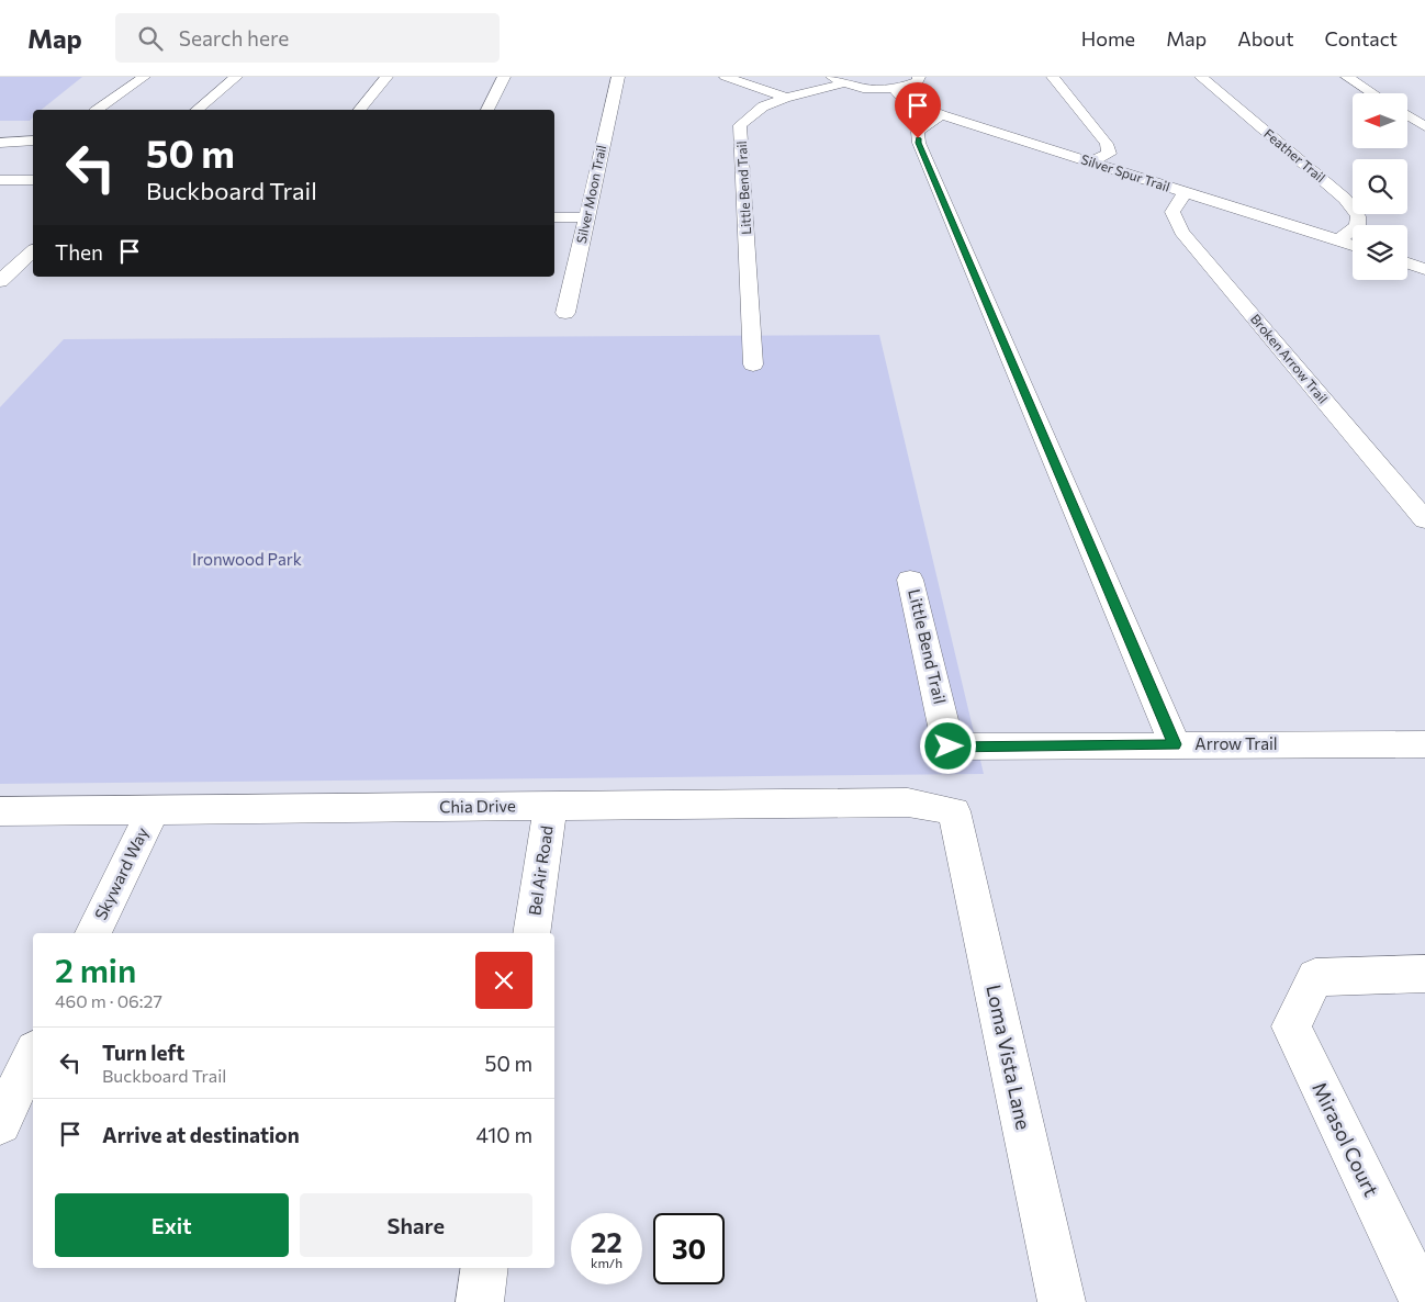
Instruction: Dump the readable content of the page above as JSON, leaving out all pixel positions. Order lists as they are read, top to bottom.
{
  "streets": {
    "street": [
      "Feather Trail",
      "Silver Spur Trail",
      "Little Bend Trail",
      "Silver Moon Trail",
      "Broken Arrow Trail",
      "Arrow Trail",
      "Chia Drive",
      "Bel Air Road",
      "Skyward Way",
      "Loma Vista Lane",
      "Mirasol Court"
    ]
  },
  "crossings": [
    ["Feather Trail", "Silver Spur Trail"],
    ["Silver Spur Trail", "Broken Arrow Trail"],
    ["Little Bend Trail", "Arrow Trail"],
    ["Chia Drive", "Bel Air Road"],
    ["Chia Drive", "Skyward Way"],
    ["Chia Drive", "Loma Vista Lane"]
  ],
  "parks": ["Ironwood Park"],
  "north": "left",
  "page": {
    "header": "Map",
    "search": "Search here",
    "nav": [
      "Home",
      "Map",
      "About",
      "Contact"
    ],
    "turn": ["50 m", "Buckboard Trail"],
    "then": "Then",
    "heading": ["2 min", "460 m · 06:27"],
    "list": [
      {
        "name": "Turn left",
        "note": "Buckboard Trail",
        "value": "50 m"
      },
      {
        "name": "Arrive at destination",
        "value": "410 m"
      }
    ],
    "buttons": ["Exit", "Share"],
    "speed": "22 km/h",
    "limit": "30"
  }
}
